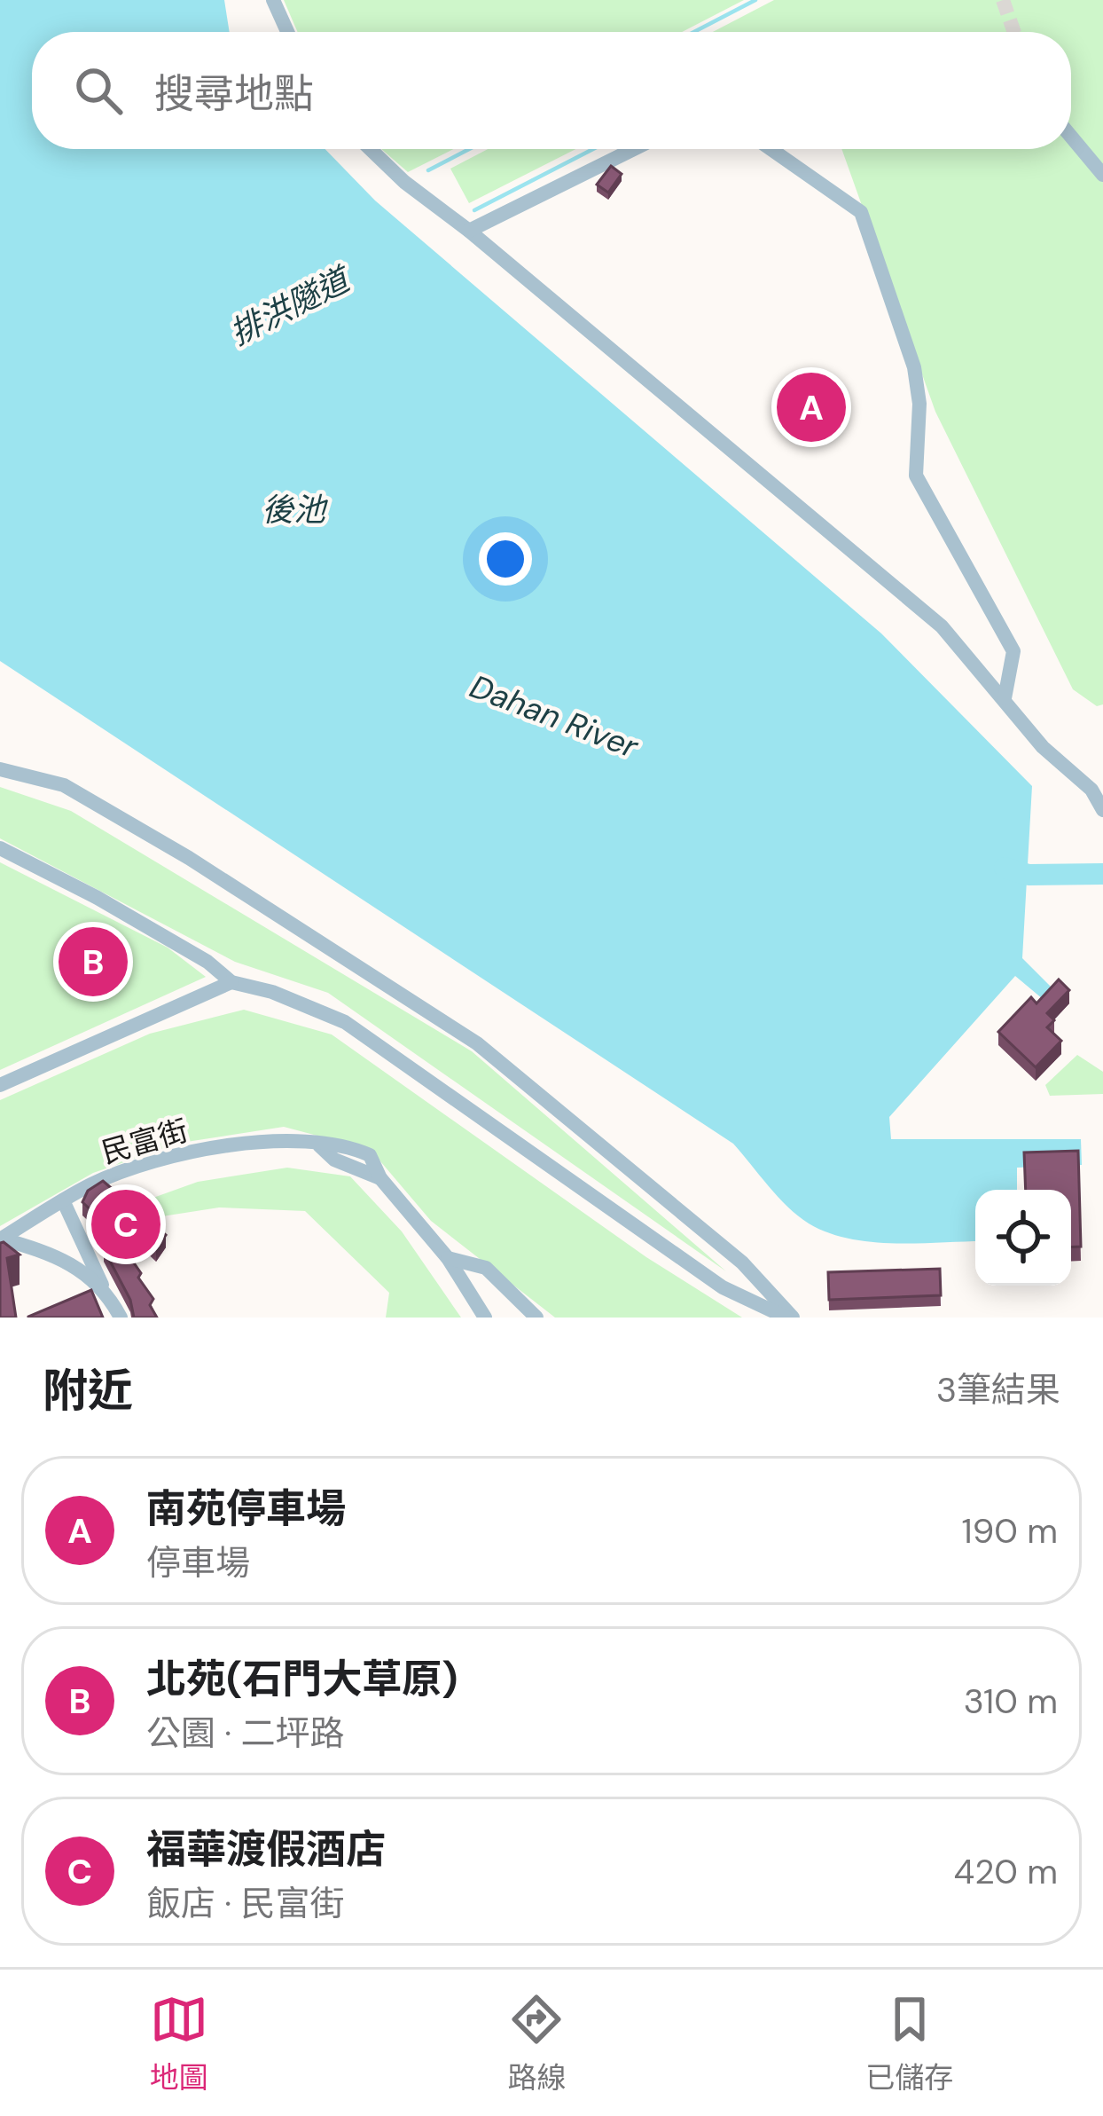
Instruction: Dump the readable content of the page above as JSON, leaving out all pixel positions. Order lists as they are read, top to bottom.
{
  "streets": {
    "street": ["民富街"]
  },
  "water": ["排洪隧道", "後池", "Dahan River"],
  "page": {
    "search": "搜尋地點",
    "pins": ["A", "B", "C"],
    "heading": ["附近", "3筆結果"],
    "list": [
      {
        "mark": "A",
        "name": "南苑停車場",
        "note": "停車場",
        "value": "190 m"
      },
      {
        "mark": "B",
        "name": "北苑(石門大草原)",
        "note": "公園 · 二坪路",
        "value": "310 m"
      },
      {
        "mark": "C",
        "name": "福華渡假酒店",
        "note": "飯店 · 民富街",
        "value": "420 m"
      }
    ],
    "nav": ["地圖", "路線", "已儲存"]
  }
}
